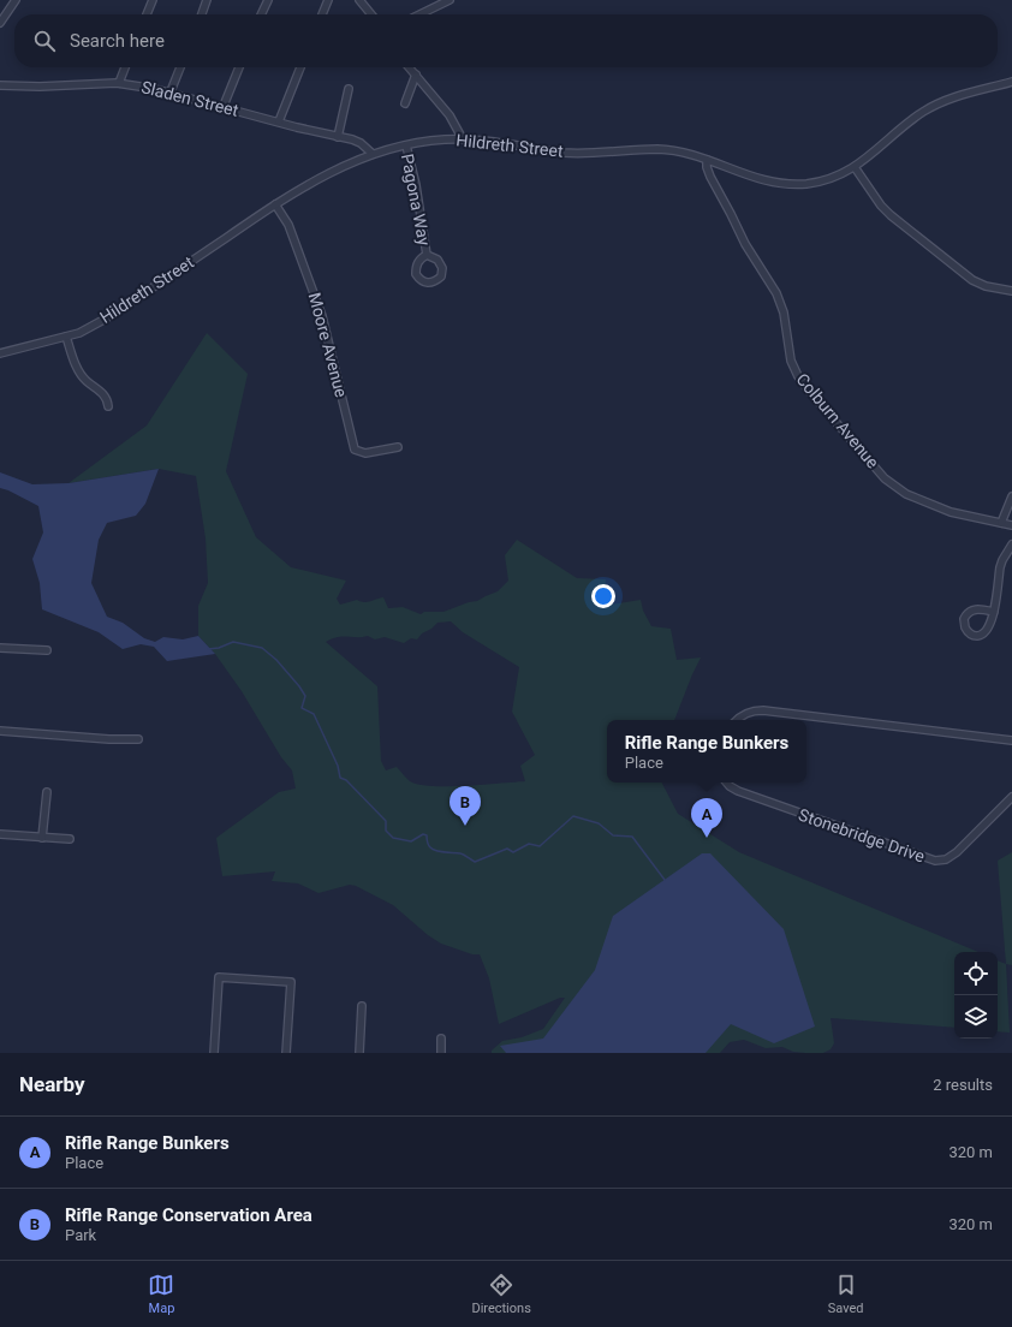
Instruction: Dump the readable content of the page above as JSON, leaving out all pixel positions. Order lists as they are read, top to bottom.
{
  "streets": {
    "street": [
      "Sladen Street",
      "Hildreth Street",
      "Pagona Way",
      "Moore Avenue",
      "Colburn Avenue",
      "Stonebridge Drive"
    ]
  },
  "crossings": [
    ["Sladen Street", "Hildreth Street"],
    ["Hildreth Street", "Pagona Way"],
    ["Hildreth Street", "Moore Avenue"],
    ["Hildreth Street", "Colburn Avenue"]
  ],
  "page": {
    "search": "Search here",
    "popup": ["Rifle Range Bunkers", "Place"],
    "pins": ["B", "A"],
    "heading": ["Nearby", "2 results"],
    "list": [
      {
        "mark": "A",
        "name": "Rifle Range Bunkers",
        "note": "Place",
        "value": "320 m"
      },
      {
        "mark": "B",
        "name": "Rifle Range Conservation Area",
        "note": "Park",
        "value": "320 m"
      }
    ],
    "nav": ["Map", "Directions", "Saved"]
  }
}
